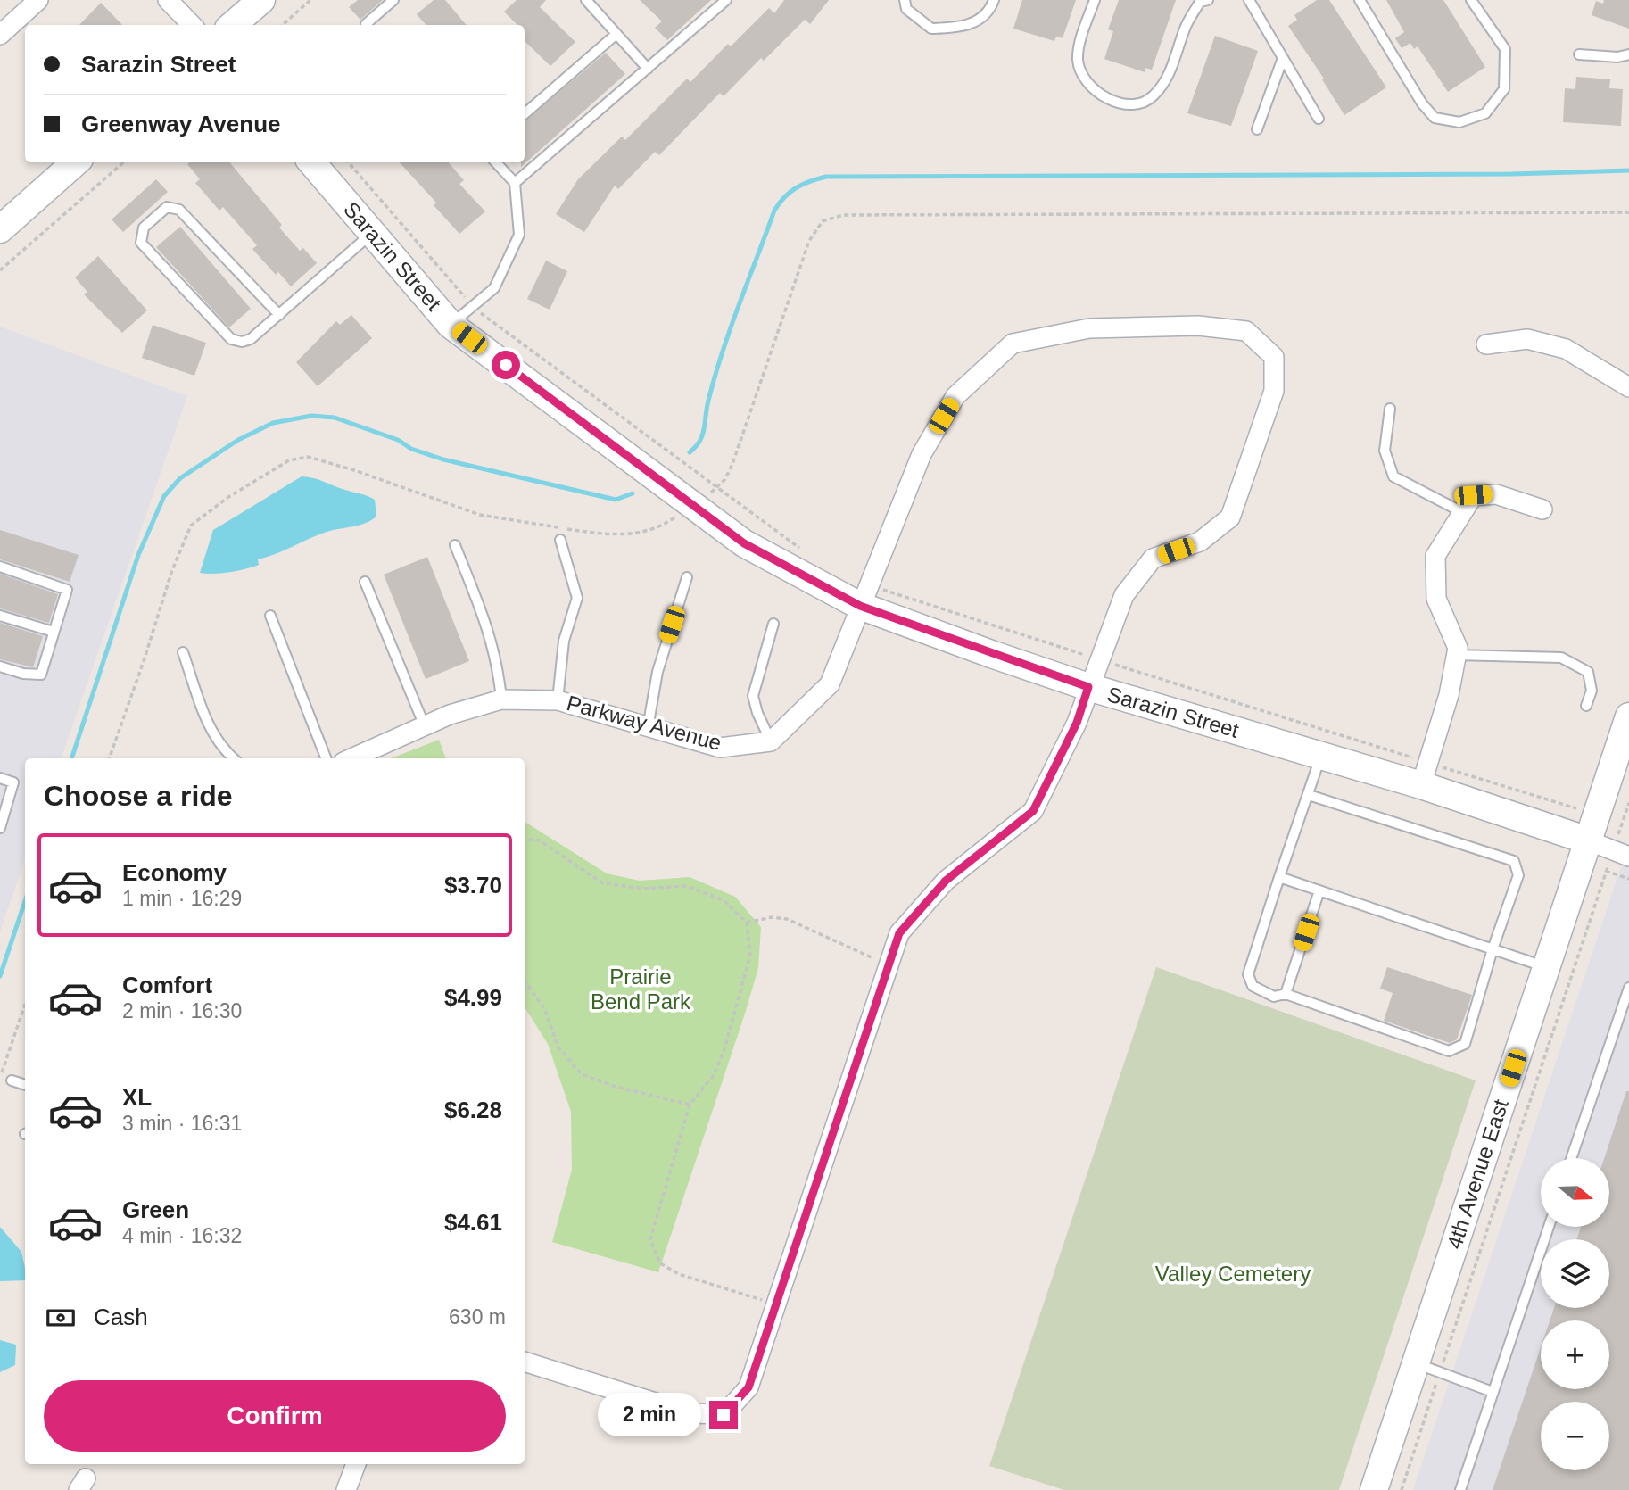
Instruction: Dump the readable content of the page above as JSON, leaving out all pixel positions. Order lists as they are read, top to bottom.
{
  "streets": {
    "street": ["Sarazin Street", "Parkway Avenue", "4th Avenue East"]
  },
  "crossings": [
    ["Sarazin Street", "4th Avenue East"]
  ],
  "parks": ["Prairie Bend Park", "Valley Cemetery"],
  "north": "right",
  "page": {
    "banner": ["Sarazin Street", "Greenway Avenue"],
    "heading": "Choose a ride",
    "list": [
      {
        "name": "Economy",
        "note": "1 min · 16:29",
        "value": "$3.70"
      },
      {
        "name": "Comfort",
        "note": "2 min · 16:30",
        "value": "$4.99"
      },
      {
        "name": "XL",
        "note": "3 min · 16:31",
        "value": "$6.28"
      },
      {
        "name": "Green",
        "note": "4 min · 16:32",
        "value": "$4.61"
      }
    ],
    "map_buttons": ["+", "−"],
    "pay": ["Cash", "630 m"],
    "buttons": "Confirm",
    "bubble": "2 min"
  }
}
